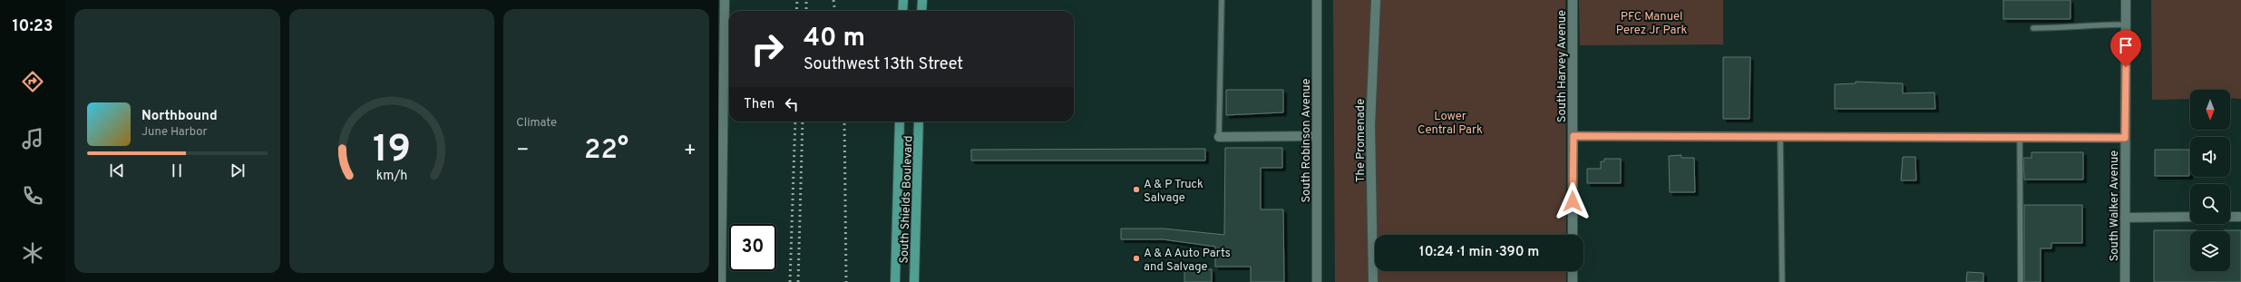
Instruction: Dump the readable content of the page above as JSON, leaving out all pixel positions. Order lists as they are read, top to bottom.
{
  "streets": {
    "main road": ["South Shields Boulevard"],
    "street": [
      "South Harvey Avenue",
      "South Robinson Avenue",
      "The Promenade",
      "South Walker Avenue"
    ]
  },
  "parks": ["PFC Manuel Perez Jr Park", "Lower Central Park"],
  "places": ["A & P Truck Salvage", "A & A Auto Parts and Salvage"],
  "north": "bottom",
  "page": {
    "tabs": "10:23",
    "tile": "Climate",
    "turn": ["40 m", "Southwest 13th Street"],
    "then": "Then",
    "song": ["Northbound", "June Harbor"],
    "heat": ["−", "22°", "+"],
    "limit": "30",
    "trip": "10:24 · 1 min · 390 m",
    "gauge": ["19", "km/h"]
  }
}
